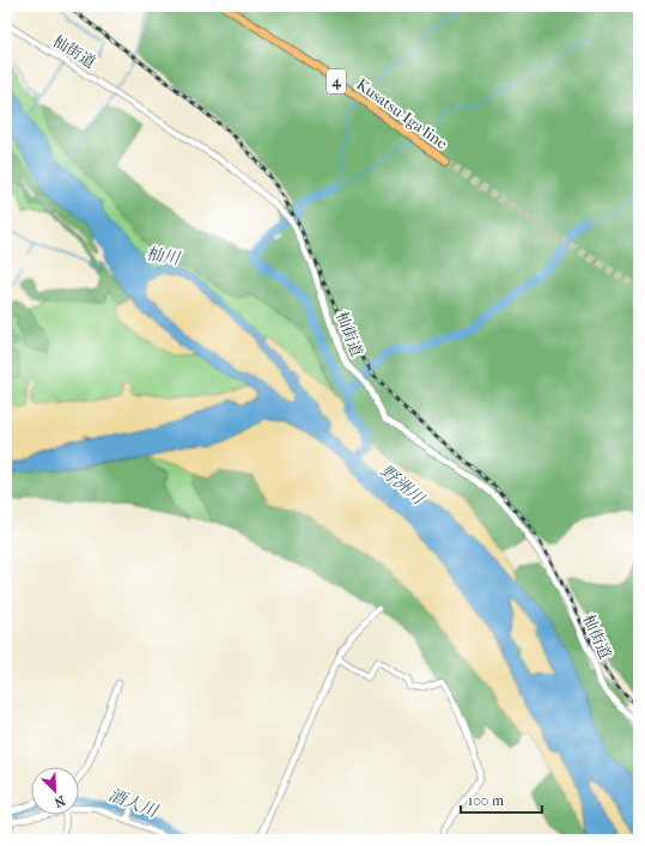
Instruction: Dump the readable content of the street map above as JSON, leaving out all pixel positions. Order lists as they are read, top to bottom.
{
  "streets": {
    "main road": ["4", "Kusatsu-Iga line"],
    "street": ["杣街道"]
  },
  "water": ["杣川", "野洲川", "酒人川"],
  "scale_bar": "100 m",
  "north": "bottom right"
}
